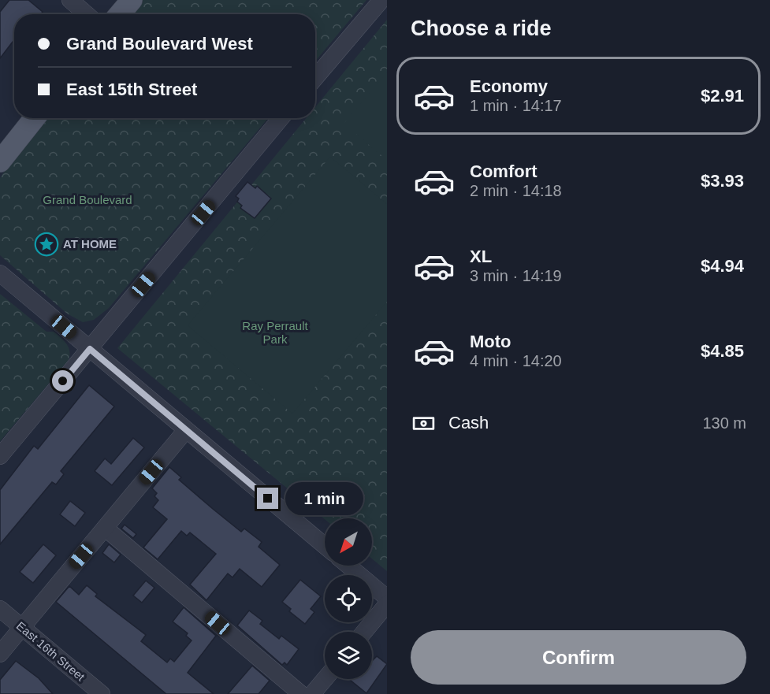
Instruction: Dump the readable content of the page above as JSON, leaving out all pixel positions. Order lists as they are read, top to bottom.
{
  "streets": {
    "street": ["East 16th Street"]
  },
  "parks": ["Grand Boulevard", "Ray Perrault Park"],
  "places": {
    "place": ["AT HOME"]
  },
  "north": "bottom left",
  "page": {
    "heading": "Choose a ride",
    "banner": ["Grand Boulevard West", "East 15th Street"],
    "list": [
      {
        "name": "Economy",
        "note": "1 min · 14:17",
        "value": "$2.91"
      },
      {
        "name": "Comfort",
        "note": "2 min · 14:18",
        "value": "$3.93"
      },
      {
        "name": "XL",
        "note": "3 min · 14:19",
        "value": "$4.94"
      },
      {
        "name": "Moto",
        "note": "4 min · 14:20",
        "value": "$4.85"
      }
    ],
    "pay": ["Cash", "130 m"],
    "bubble": "1 min",
    "buttons": "Confirm"
  }
}
